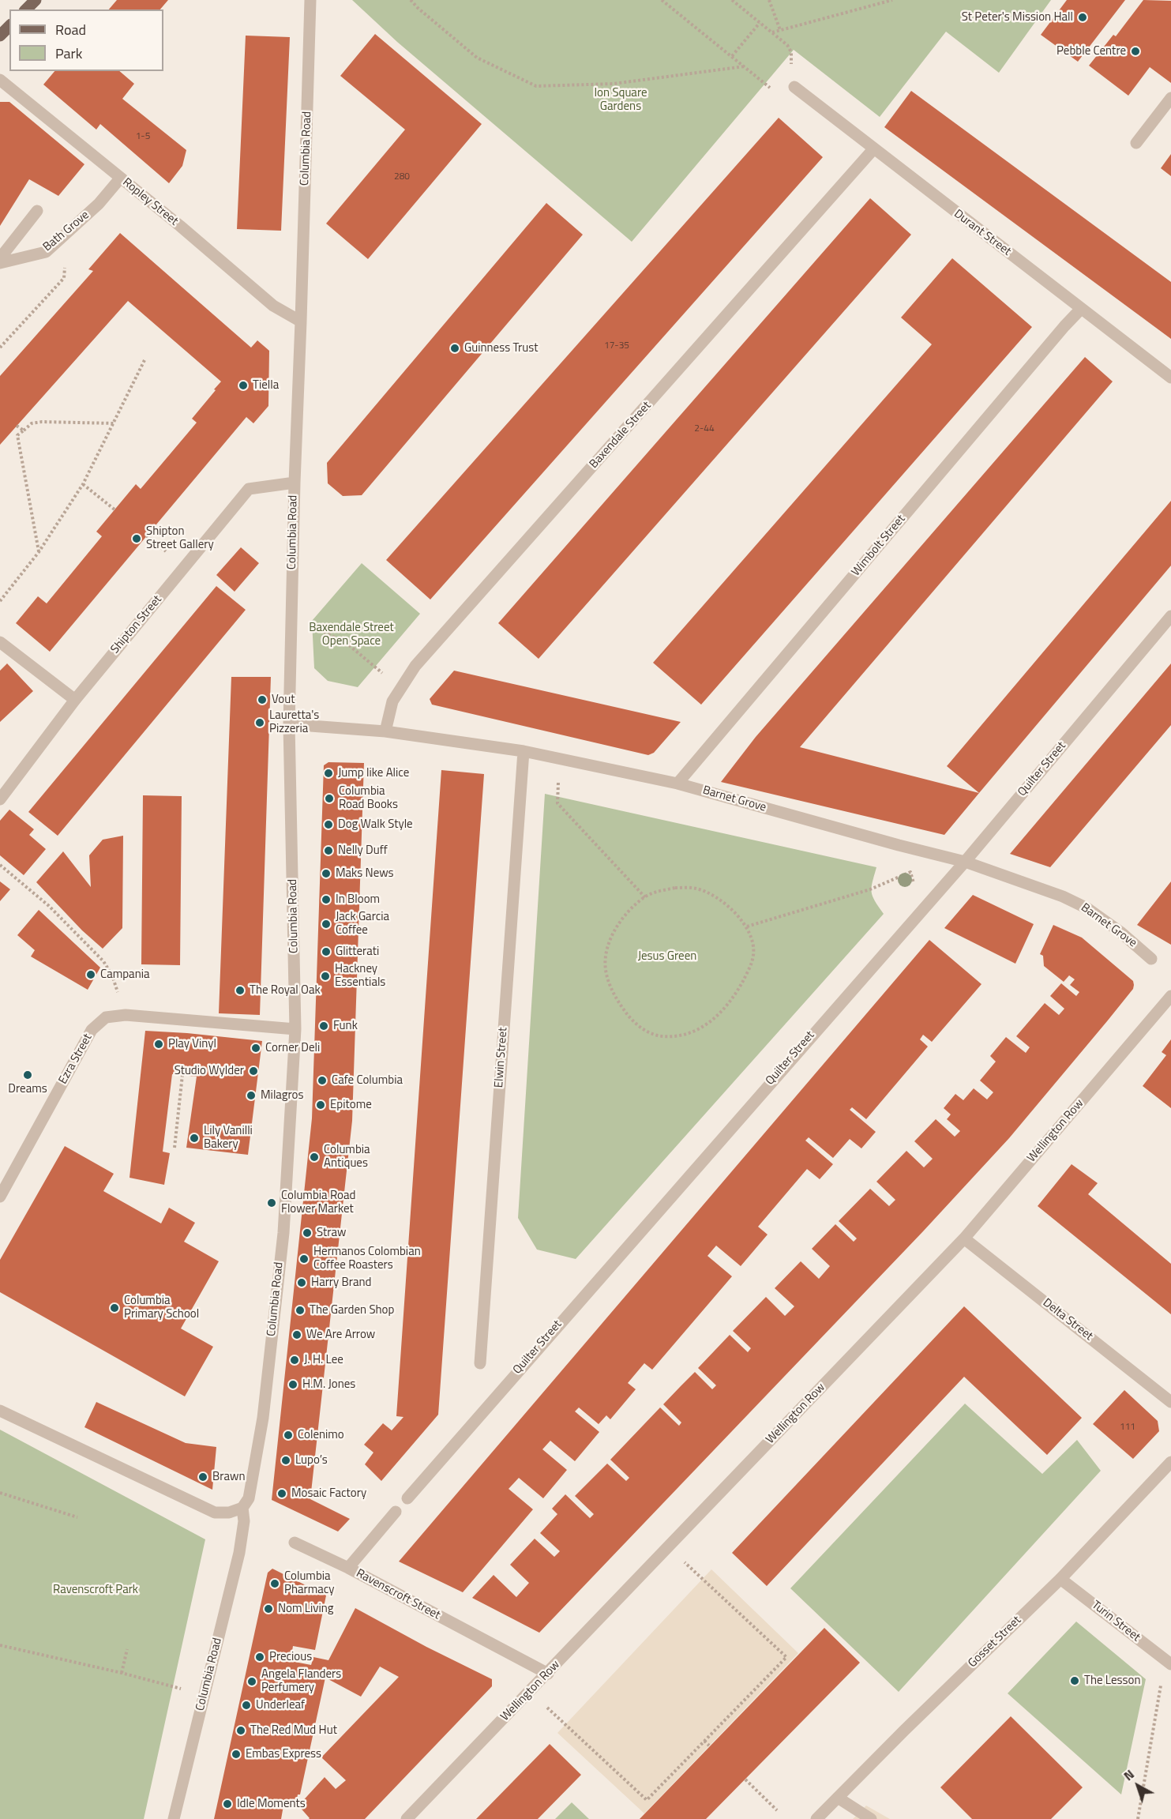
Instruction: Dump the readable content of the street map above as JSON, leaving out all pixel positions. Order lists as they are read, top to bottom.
{
  "streets": {
    "street": [
      "Columbia Road",
      "Ropley Street",
      "Bath Grove",
      "Durant Street",
      "Baxendale Street",
      "Wimbolt Street",
      "Shipton Street",
      "Quilter Street",
      "Barnet Grove",
      "Elwin Street",
      "Ezra Street",
      "Wellington Row",
      "Delta Street",
      "Ravenscroft Street",
      "Turin Street",
      "Gosset Street"
    ]
  },
  "crossings": [
    ["Columbia Road", "Ropley Street"],
    ["Columbia Road", "Shipton Street"],
    ["Columbia Road", "Barnet Grove"],
    ["Columbia Road", "Ezra Street"],
    ["Ropley Street", "Bath Grove"],
    ["Durant Street", "Baxendale Street"],
    ["Durant Street", "Wimbolt Street"],
    ["Baxendale Street", "Barnet Grove"],
    ["Wimbolt Street", "Barnet Grove"],
    ["Quilter Street", "Barnet Grove"],
    ["Barnet Grove", "Elwin Street"],
    ["Wellington Row", "Delta Street"],
    ["Wellington Row", "Ravenscroft Street"],
    ["Turin Street", "Gosset Street"]
  ],
  "parks": [
    "Ion Square Gardens",
    "Baxendale Street Open Space",
    "Jesus Green",
    "Ravenscroft Park"
  ],
  "places": [
    "St Peter's Mission Hall",
    "Pebble Centre",
    "Guinness Trust",
    "Tiella",
    "Shipton Street Gallery",
    "Vout",
    "Lauretta's Pizzeria",
    "Jump like Alice",
    "Columbia Road Books",
    "Dog Walk Style",
    "Nelly Duff",
    "Maks News",
    "In Bloom",
    "Jack Garcia Coffee",
    "Glitterati",
    "Campania",
    "Hackney Essentials",
    "The Royal Oak",
    "Funk",
    "Play Vinyl",
    "Corner Deli",
    "Studio Wylder",
    "Dreams",
    "Cafe Columbia",
    "Milagros",
    "Epitome",
    "Lily Vanilli Bakery",
    "Columbia Antiques",
    "Columbia Road Flower Market",
    "Straw",
    "Hermanos Colombian Coffee Roasters",
    "Harry Brand",
    "Columbia Primary School",
    "The Garden Shop",
    "We Are Arrow",
    "J. H. Lee",
    "H.M. Jones",
    "Colenimo",
    "Lupo’s",
    "Brawn",
    "Mosaic Factory",
    "Columbia Pharmacy",
    "Nom Living",
    "Precious",
    "The Lesson",
    "Angela Flanders Perfumery",
    "Underleaf",
    "The Red Mud Hut",
    "Embas Express",
    "Idle Moments"
  ],
  "house_numbers": [
    "1-5",
    "280",
    "17-35",
    "2-44",
    "111"
  ],
  "legend": ["Road", "Park"],
  "north": "top left"
}
